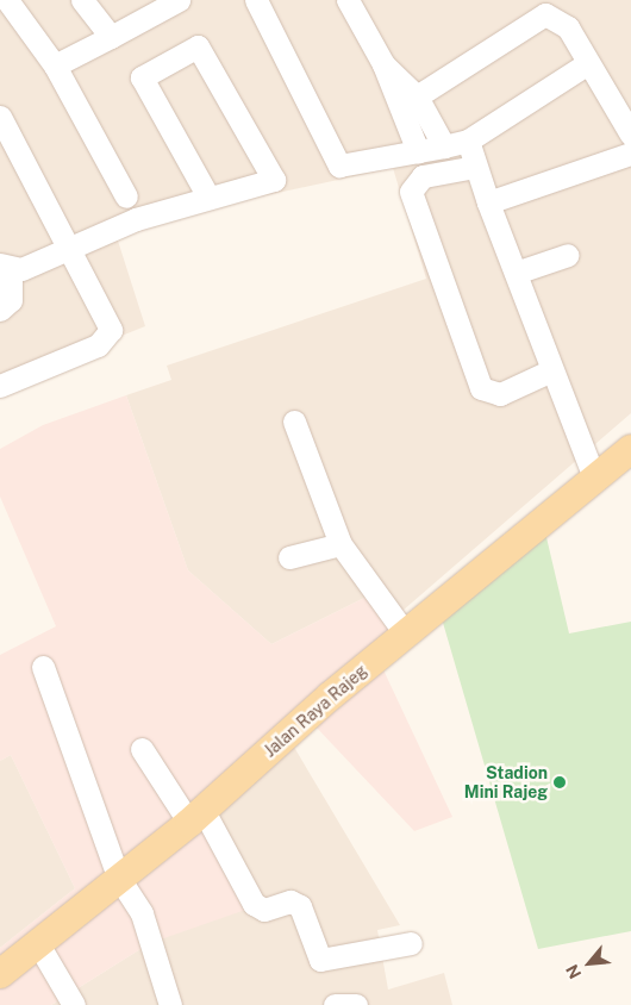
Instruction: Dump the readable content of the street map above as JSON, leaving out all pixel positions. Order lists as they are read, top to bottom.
{
  "streets": {
    "main road": ["Jalan Raya Rajeg"]
  },
  "places": ["Stadion Mini Rajeg"],
  "north": "bottom left"
}
